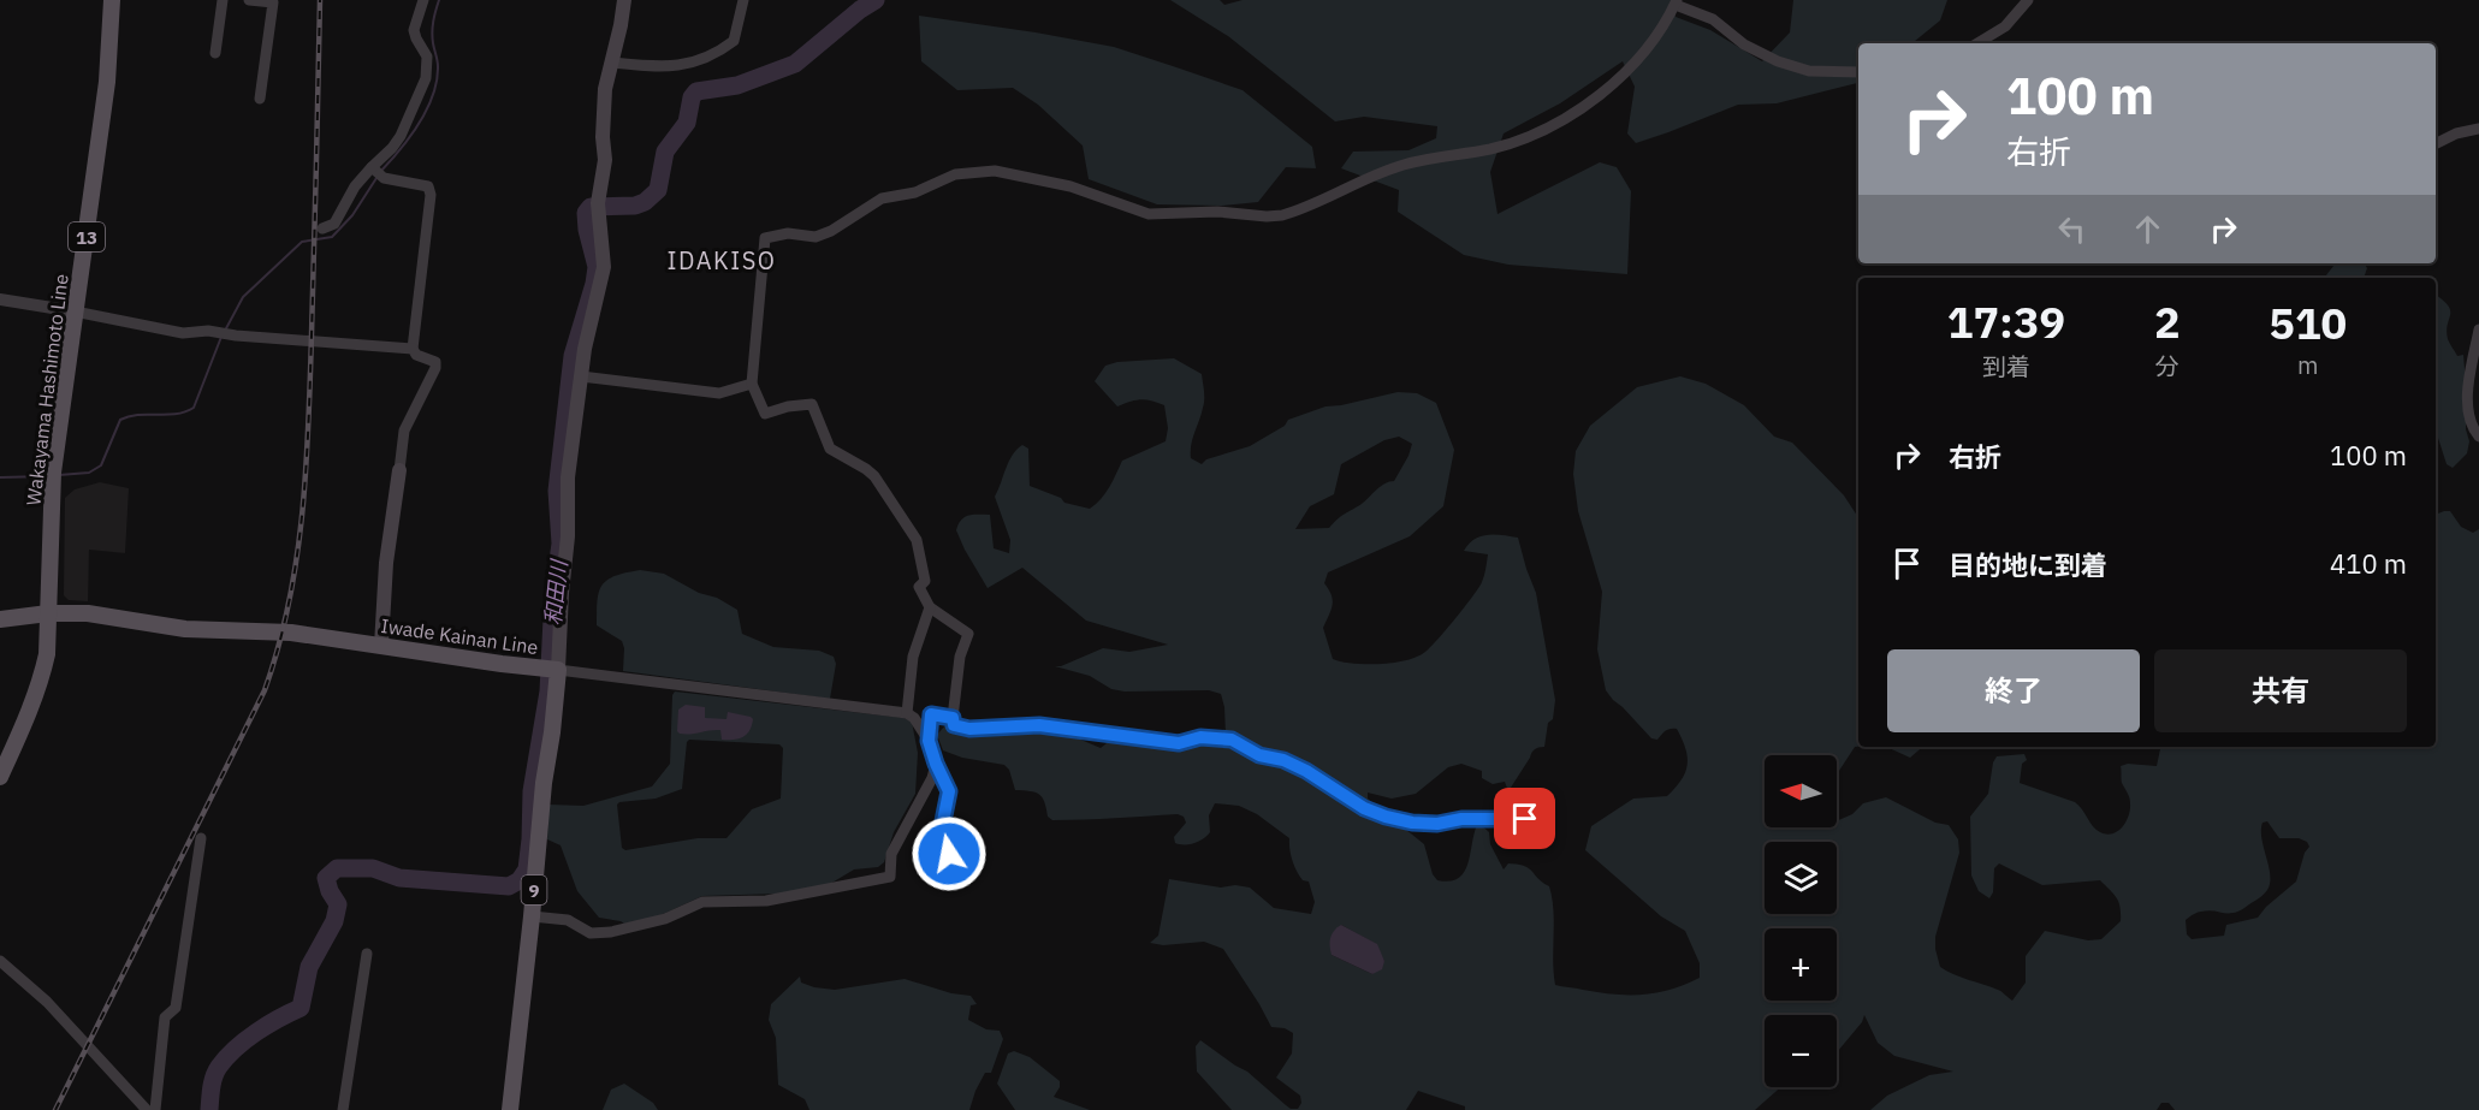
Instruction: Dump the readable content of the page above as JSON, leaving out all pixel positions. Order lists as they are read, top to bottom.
{
  "streets": {
    "main road": [
      "13",
      "Wakayama Hashimoto Line",
      "Iwade Kainan Line",
      "9"
    ]
  },
  "crossings": [
    ["Wakayama Hashimoto Line", "Iwade Kainan Line"]
  ],
  "districts": ["IDAKISO"],
  "water": ["和田川"],
  "north": "left",
  "page": {
    "turn": ["100 m", "右折"],
    "eta": [
      "17:39",
      "到着",
      "2",
      "分",
      "510",
      "m"
    ],
    "list": [
      {
        "name": "右折",
        "value": "100 m"
      },
      {
        "name": "目的地に到着",
        "value": "410 m"
      }
    ],
    "buttons": ["終了", "共有"],
    "map_buttons": ["+", "−"]
  }
}
